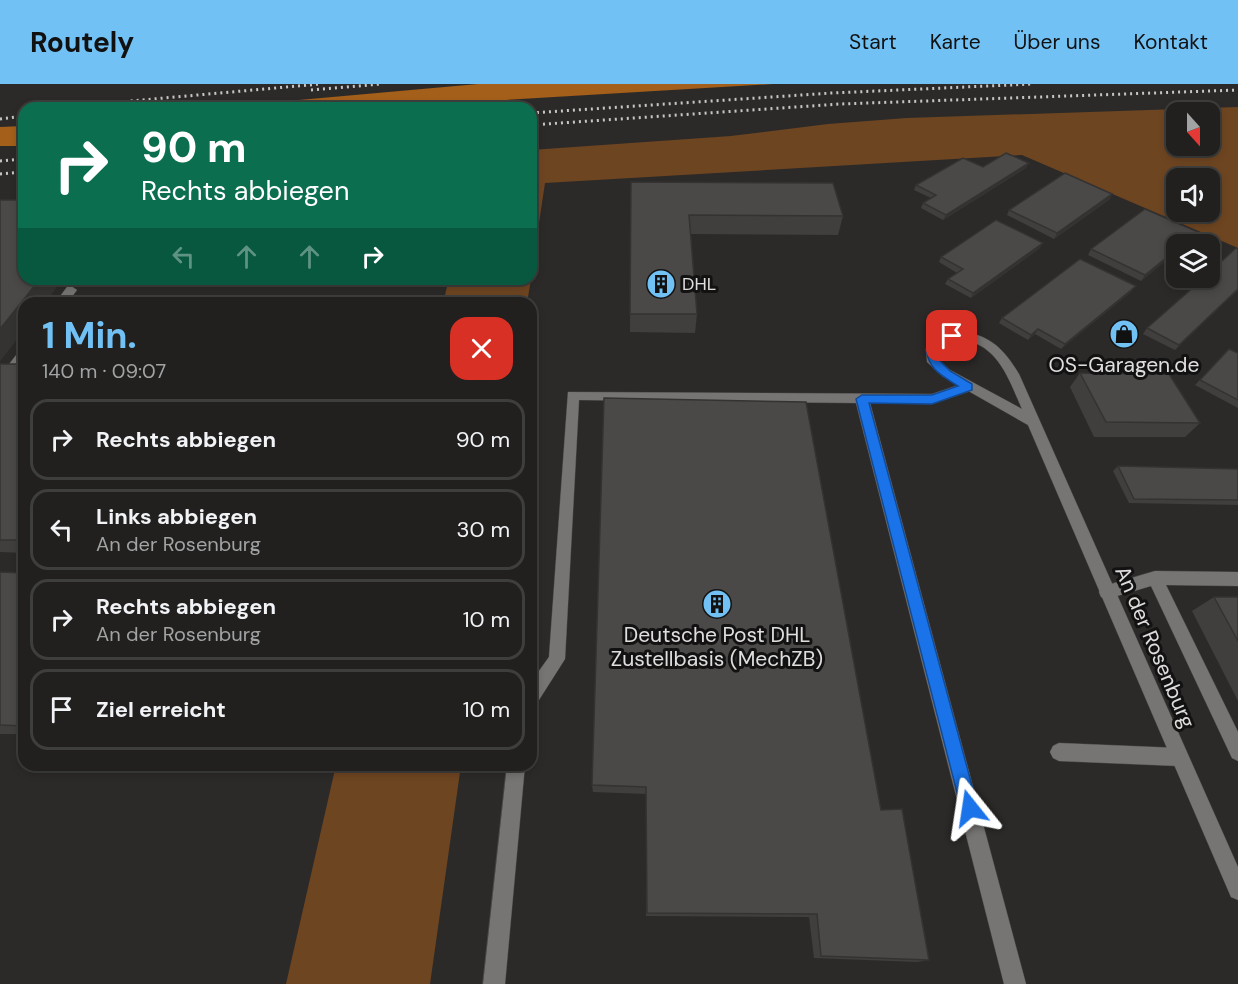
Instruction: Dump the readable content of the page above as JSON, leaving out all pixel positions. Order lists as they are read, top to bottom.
{
  "streets": {
    "street": ["An der Rosenburg"]
  },
  "places": {
    "building": ["DHL", "Deutsche Post DHL Zustellbasis (MechZB)"],
    "shop": ["OS-Garagen.de"]
  },
  "north": "bottom",
  "page": {
    "header": "Routely",
    "nav": [
      "Start",
      "Karte",
      "Über uns",
      "Kontakt"
    ],
    "turn": ["90 m", "Rechts abbiegen"],
    "heading": ["1 Min.", "140 m · 09:07"],
    "list": [
      {
        "name": "Rechts abbiegen",
        "value": "90 m"
      },
      {
        "name": "Links abbiegen",
        "note": "An der Rosenburg",
        "value": "30 m"
      },
      {
        "name": "Rechts abbiegen",
        "note": "An der Rosenburg",
        "value": "10 m"
      },
      {
        "name": "Ziel erreicht",
        "value": "10 m"
      }
    ]
  }
}
